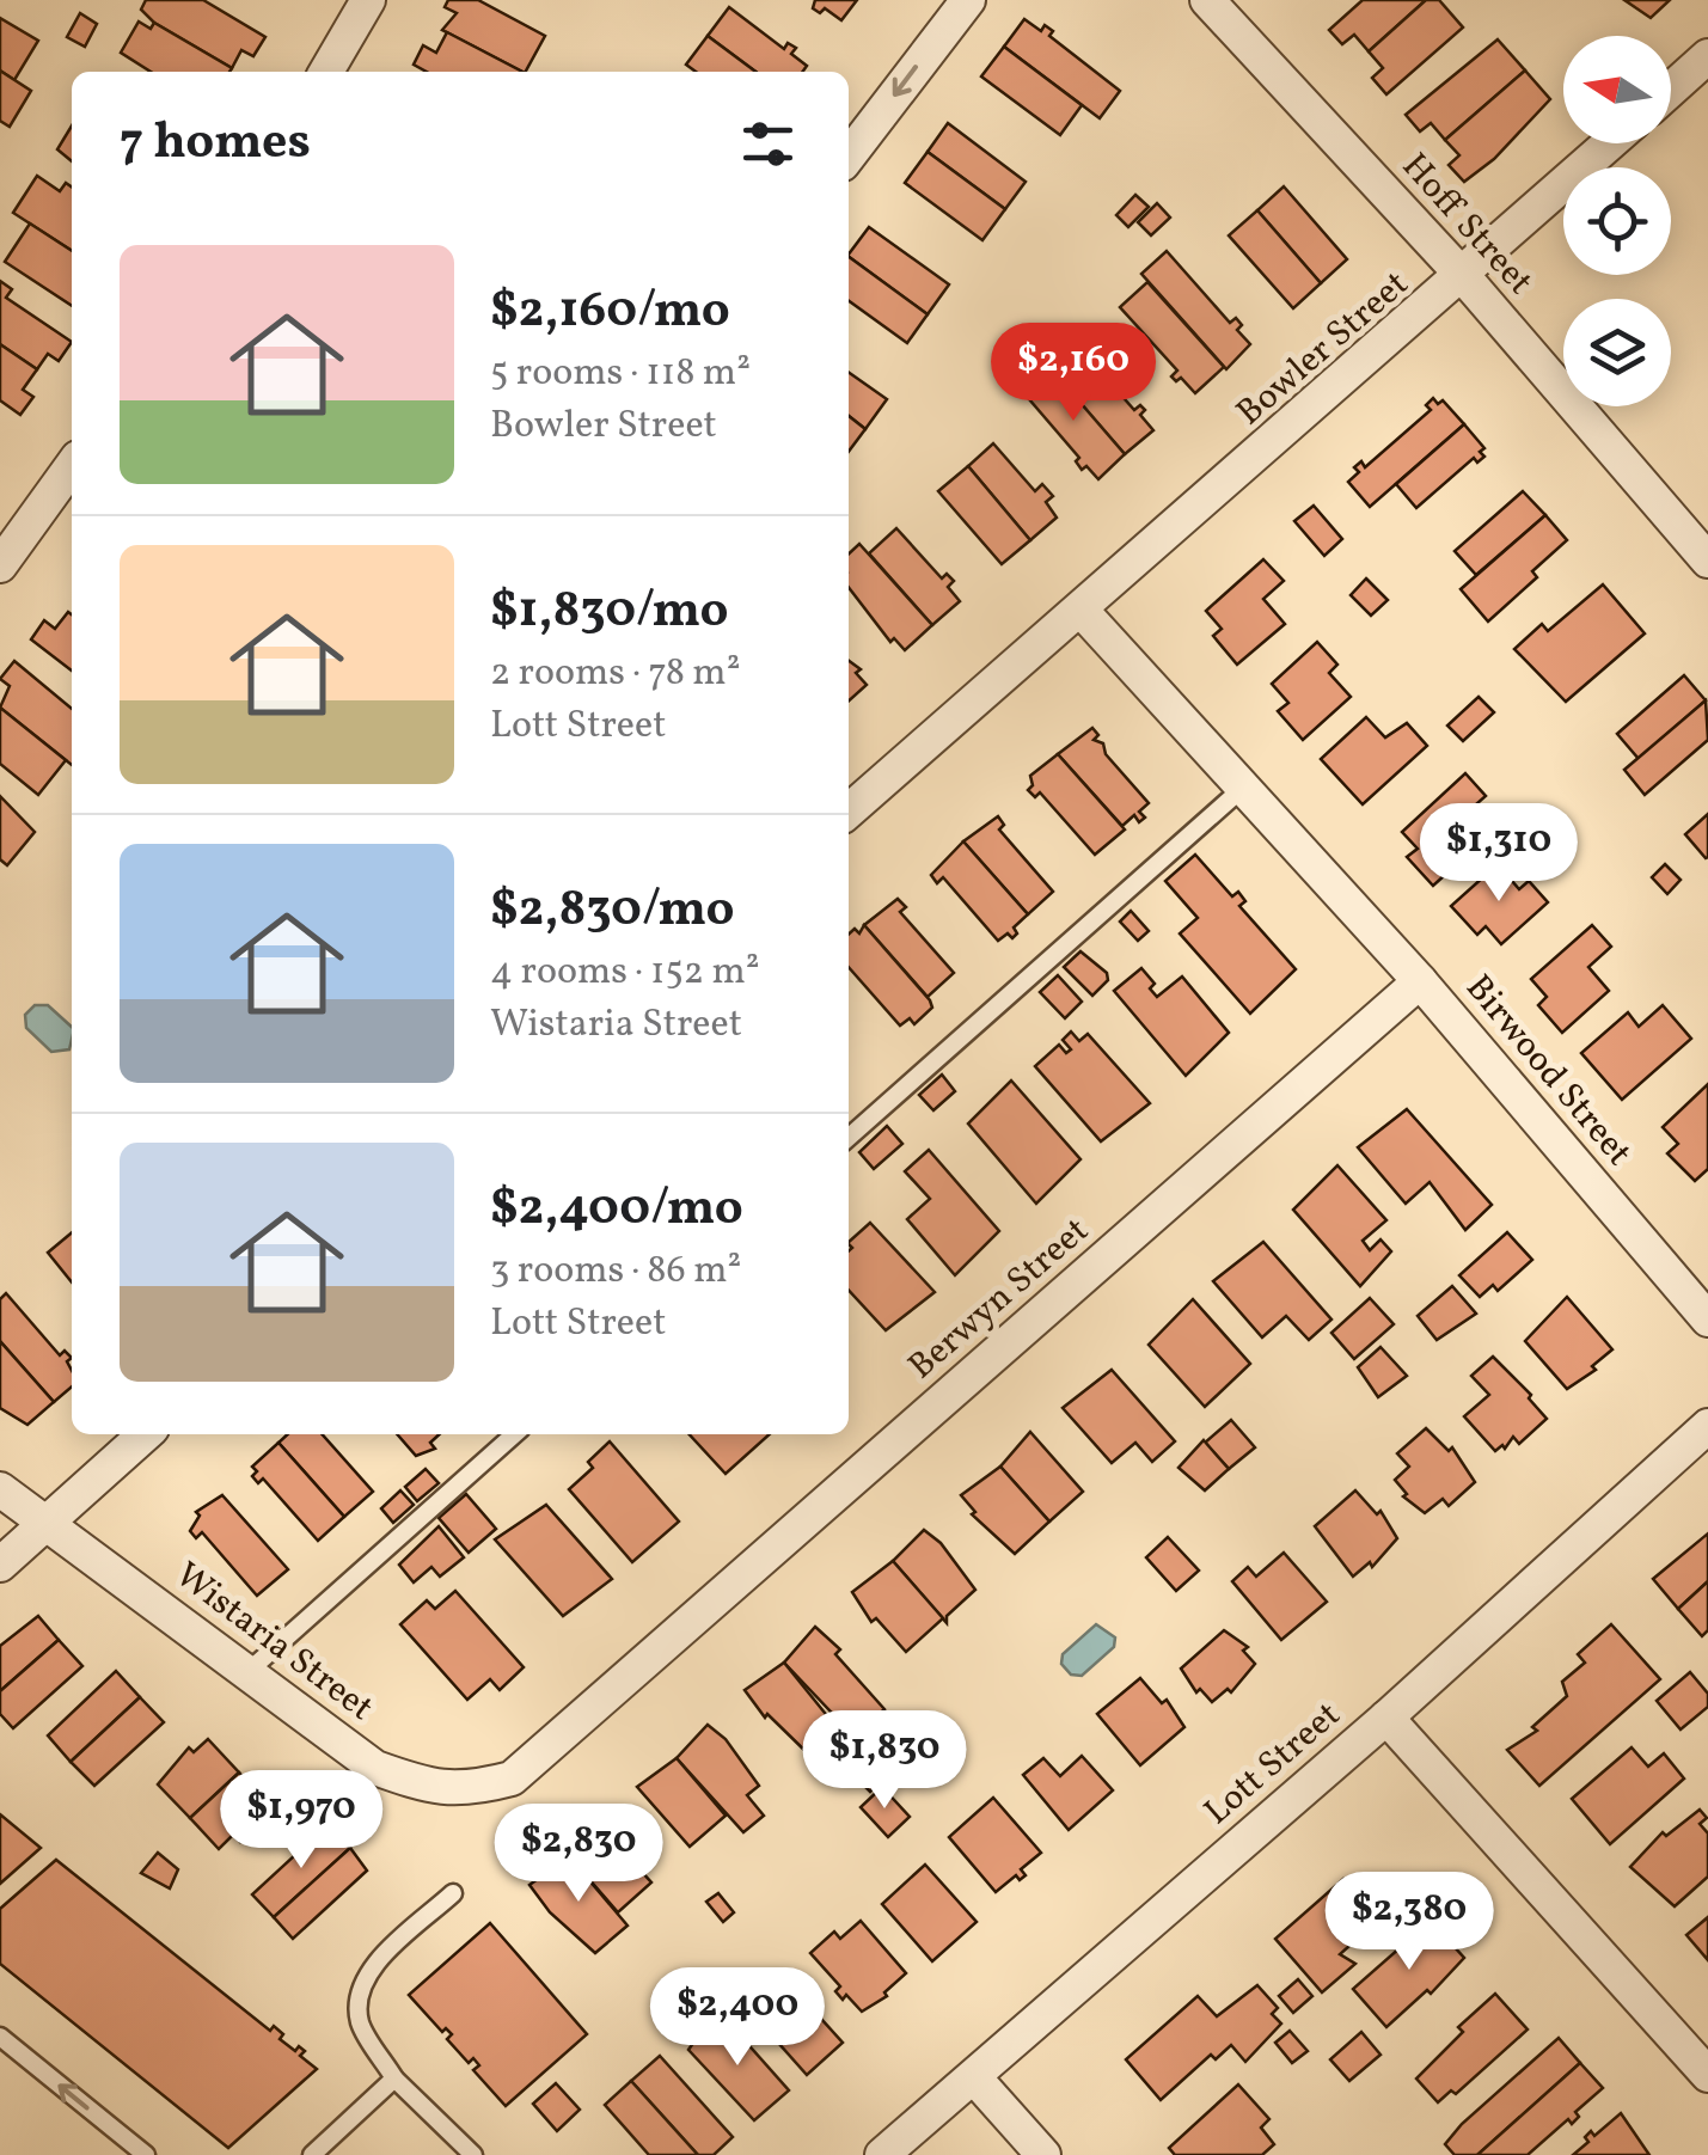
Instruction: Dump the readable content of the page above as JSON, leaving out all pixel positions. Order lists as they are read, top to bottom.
{
  "streets": {
    "street": [
      "Hoff Street",
      "Bowler Street",
      "Birwood Street",
      "Berwyn Street",
      "Wistaria Street",
      "Lott Street"
    ]
  },
  "crossings": [
    ["Hoff Street", "Bowler Street"],
    ["Bowler Street", "Birwood Street"],
    ["Birwood Street", "Berwyn Street"],
    ["Berwyn Street", "Wistaria Street"]
  ],
  "north": "left",
  "page": {
    "heading": "7 homes",
    "list": [
      {
        "name": "$2,160/mo",
        "note": "5 rooms · 118 m² · Bowler Street"
      },
      {
        "name": "$1,830/mo",
        "note": "2 rooms · 78 m² · Lott Street"
      },
      {
        "name": "$2,830/mo",
        "note": "4 rooms · 152 m² · Wistaria Street"
      },
      {
        "name": "$2,400/mo",
        "note": "3 rooms · 86 m² · Lott Street"
      }
    ],
    "price": [
      "$2,160",
      "$1,310",
      "$1,830",
      "$1,970",
      "$2,830",
      "$2,380",
      "$2,400"
    ]
  }
}
